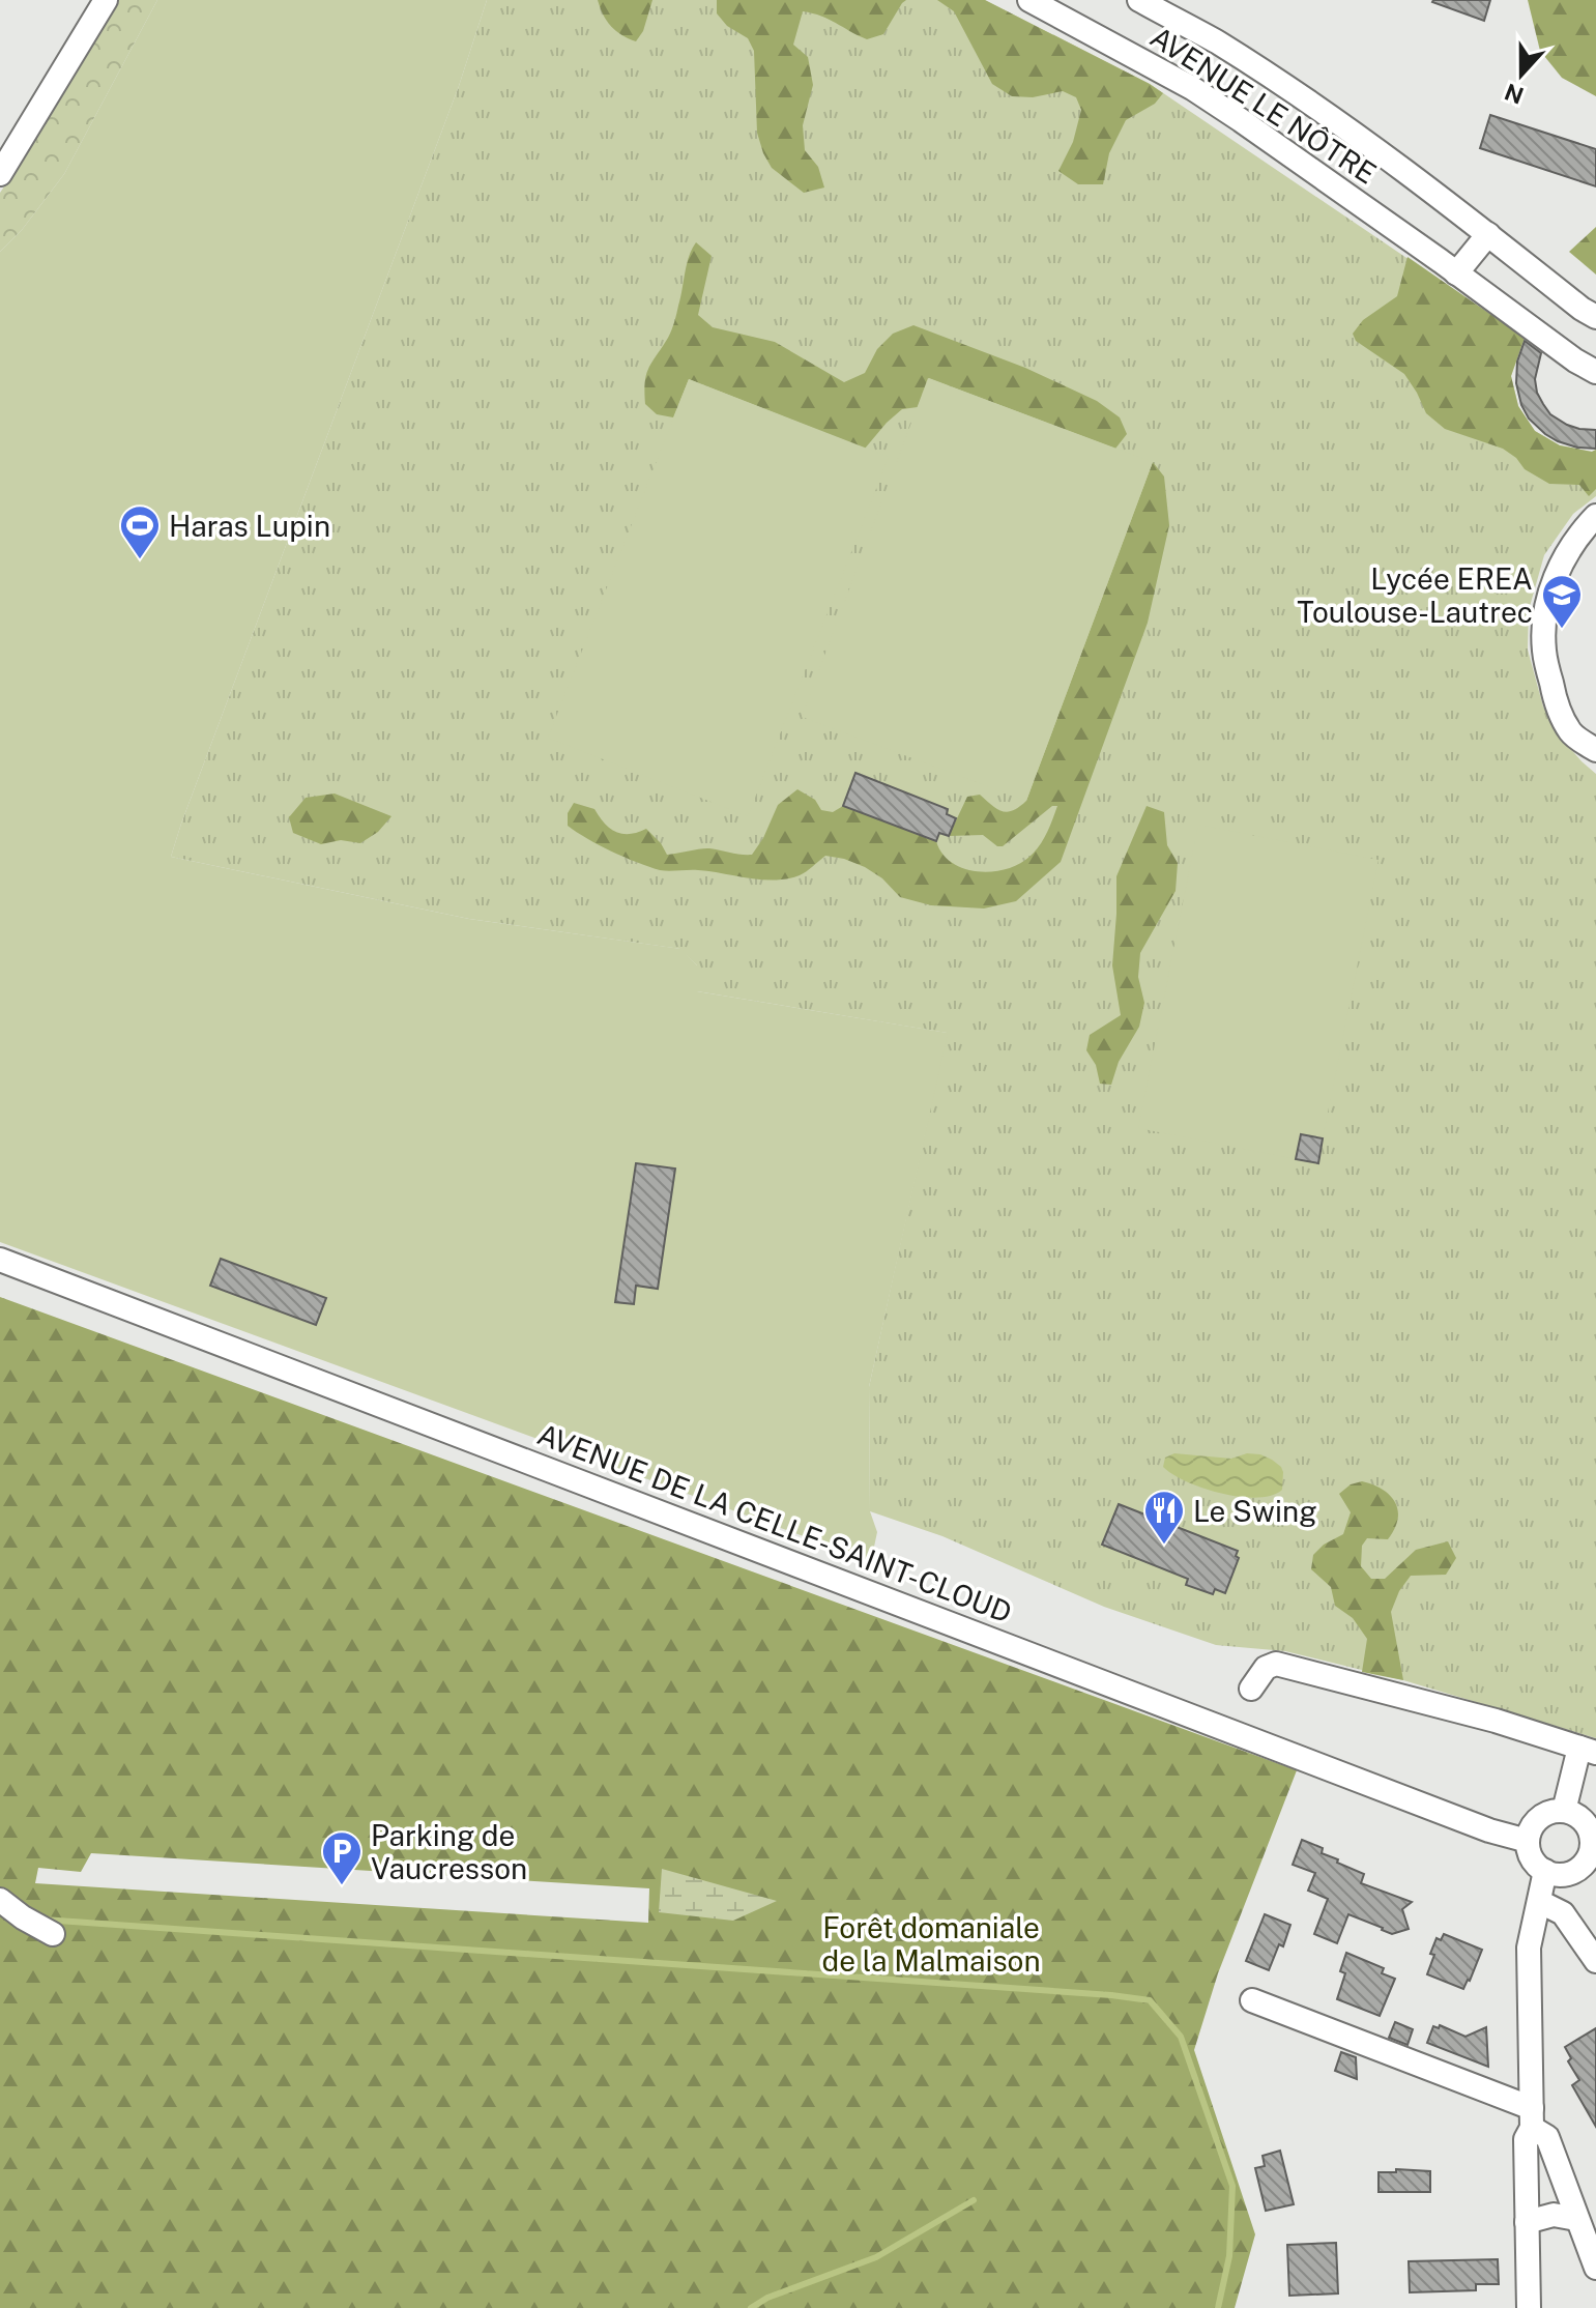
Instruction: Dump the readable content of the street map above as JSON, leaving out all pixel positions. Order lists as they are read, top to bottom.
{
  "streets": {
    "street": ["AVENUE LE NÔTRE", "AVENUE DE LA CELLE-SAINT-CLOUD"]
  },
  "parks": ["Forêt domaniale de la Malmaison"],
  "places": {
    "sports": ["Haras Lupin"],
    "school or university": ["Lycée EREA Toulouse-Lautrec"],
    "restaurant": ["Le Swing"],
    "parking": ["Parking de Vaucresson"]
  },
  "north": "bottom"
}
